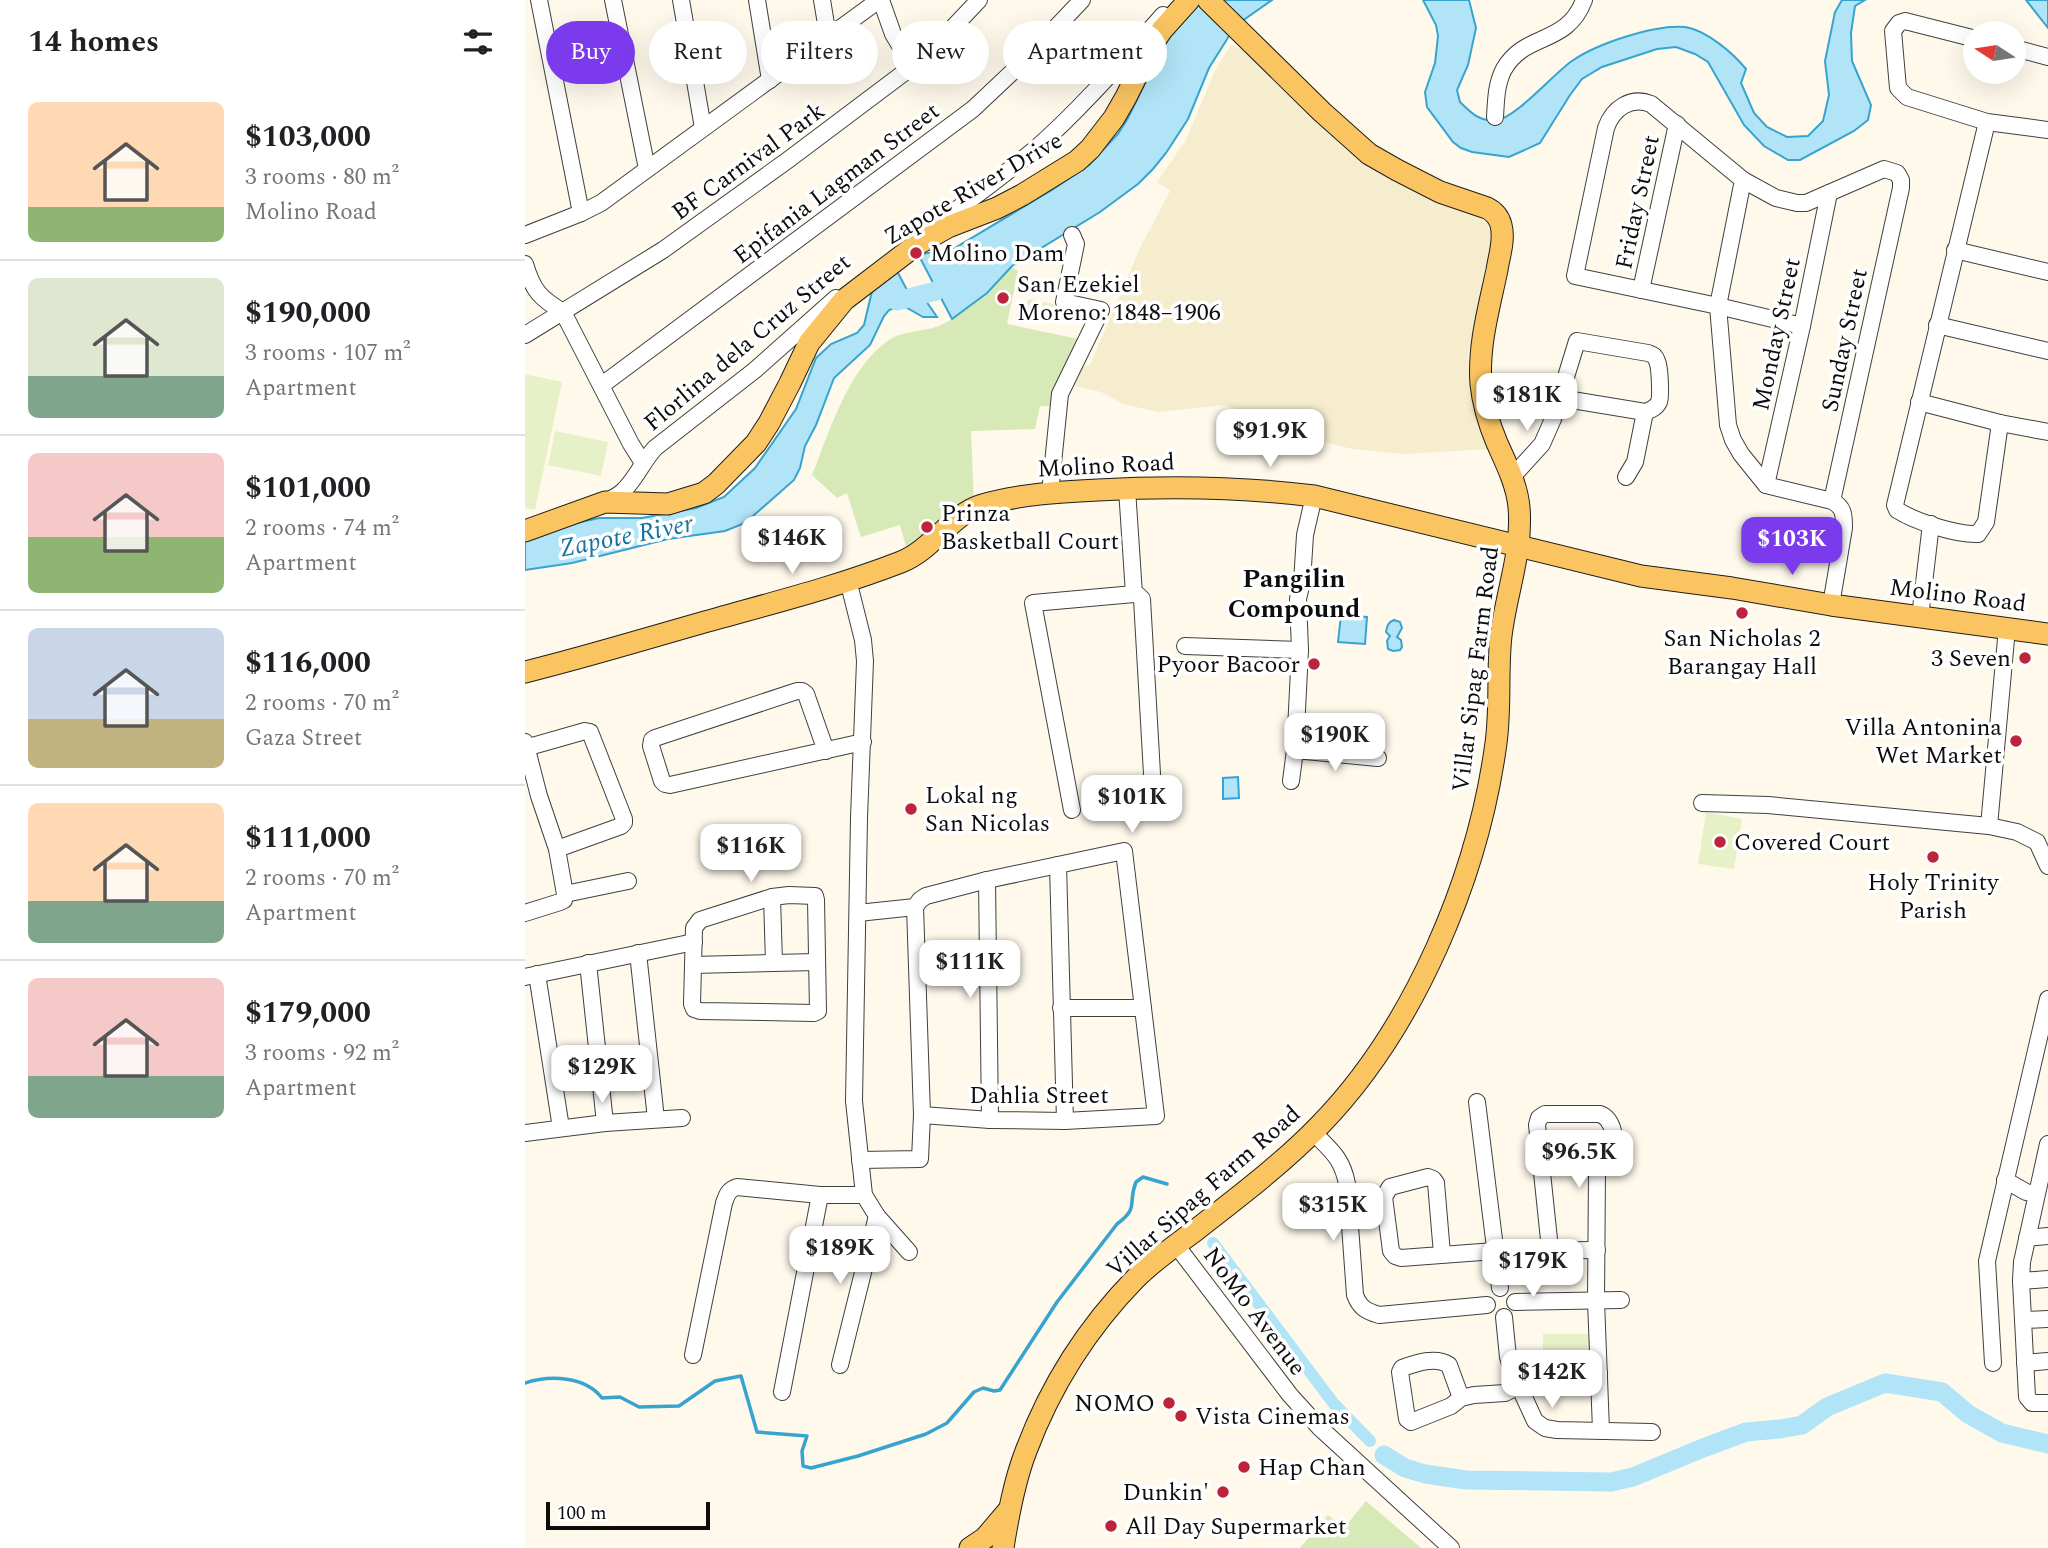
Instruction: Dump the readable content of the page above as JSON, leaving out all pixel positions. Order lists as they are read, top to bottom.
{
  "streets": {
    "main road": ["Zapote River Drive", "Molino Road", "Villar Sipag Farm Road"],
    "street": [
      "BF Carnival Park",
      "Epifania Lagman Street",
      "Friday Street",
      "Monday Street",
      "Sunday Street",
      "Florlina dela Cruz Street",
      "Dahlia Street",
      "NoMo Avenue"
    ]
  },
  "crossings": [
    ["Zapote River Drive", "Florlina dela Cruz Street"],
    ["Monday Street", "Sunday Street"],
    ["Molino Road", "Villar Sipag Farm Road"],
    ["Villar Sipag Farm Road", "NoMo Avenue"]
  ],
  "districts": ["Pangilin Compound"],
  "water": ["Zapote River"],
  "places": [
    "Molino Dam",
    "San Ezekiel Moreno: 1848–1906",
    "Prinza Basketball Court",
    "San Nicholas 2 Barangay Hall",
    "3 Seven",
    "Pyoor Bacoor",
    "Villa Antonina Wet Market",
    "Lokal ng San Nicolas",
    "Covered Court",
    "Holy Trinity Parish",
    "NOMO",
    "Vista Cinemas",
    "Hap Chan",
    "Dunkin'",
    "All Day Supermarket"
  ],
  "scale_bar": "100 m",
  "north": "left",
  "page": {
    "heading": "14 homes",
    "chip": [
      "Buy",
      "Rent",
      "Filters",
      "New",
      "Apartment"
    ],
    "list": [
      {
        "name": "$103,000",
        "note": "3 rooms · 80 m² · Molino Road"
      },
      {
        "name": "$190,000",
        "note": "3 rooms · 107 m² · Apartment"
      },
      {
        "name": "$101,000",
        "note": "2 rooms · 74 m² · Apartment"
      },
      {
        "name": "$116,000",
        "note": "2 rooms · 70 m² · Gaza Street"
      },
      {
        "name": "$111,000",
        "note": "2 rooms · 70 m² · Apartment"
      },
      {
        "name": "$179,000",
        "note": "3 rooms · 92 m² · Apartment"
      }
    ],
    "price": [
      "$181K",
      "$91.9K",
      "$146K",
      "$103K",
      "$190K",
      "$101K",
      "$116K",
      "$111K",
      "$129K",
      "$96.5K",
      "$315K",
      "$189K",
      "$179K",
      "$142K"
    ],
    "scale": "100 m"
  }
}
